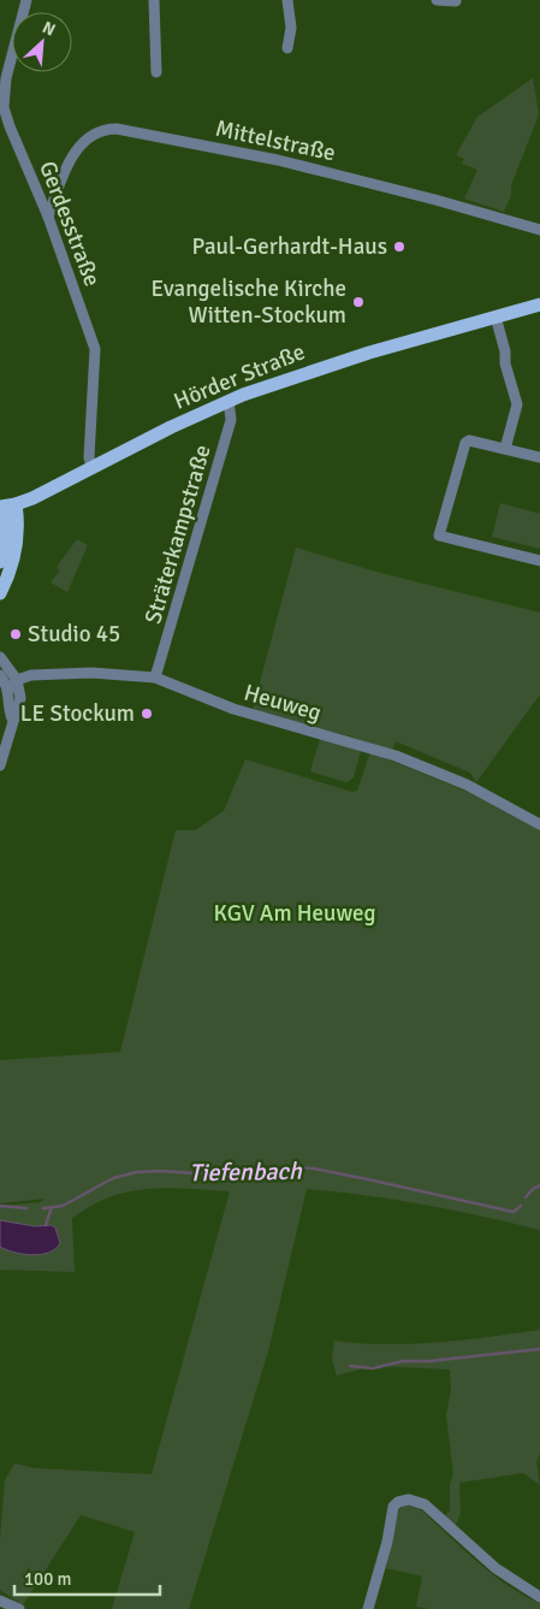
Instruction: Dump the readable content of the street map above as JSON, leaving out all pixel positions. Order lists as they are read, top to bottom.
{
  "streets": {
    "main road": ["Hörder Straße"],
    "street": [
      "Mittelstraße",
      "Gerdesstraße",
      "Sträterkampstraße",
      "Heuweg"
    ]
  },
  "crossings": [
    ["Mittelstraße", "Gerdesstraße"],
    ["Gerdesstraße", "Hörder Straße"],
    ["Hörder Straße", "Sträterkampstraße"],
    ["Sträterkampstraße", "Heuweg"]
  ],
  "water": ["Tiefenbach"],
  "parks": ["KGV Am Heuweg"],
  "places": [
    "Paul-Gerhardt-Haus",
    "Evangelische Kirche Witten-Stockum",
    "Studio 45",
    "LE Stockum"
  ],
  "scale_bar": "100 m",
  "north": "top right"
}
